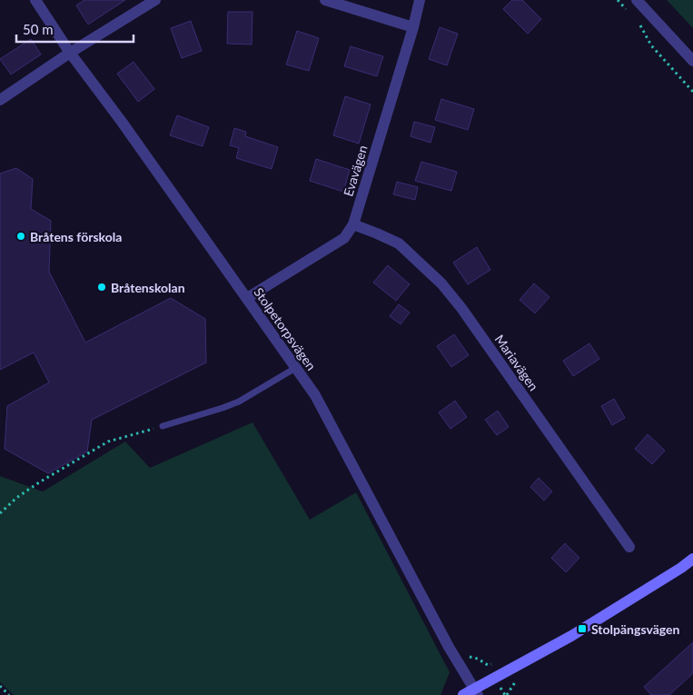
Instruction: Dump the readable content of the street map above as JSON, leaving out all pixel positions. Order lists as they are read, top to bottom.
{
  "streets": {
    "street": ["Evavägen", "Stolpetorpsvägen", "Mariavägen"]
  },
  "crossings": [
    ["Evavägen", "Stolpetorpsvägen"],
    ["Evavägen", "Mariavägen"]
  ],
  "places": {
    "other": ["Bråtens förskola", "Bråtenskolan"],
    "transit": ["Stolpängsvägen"]
  },
  "scale_bar": "50 m"
}
